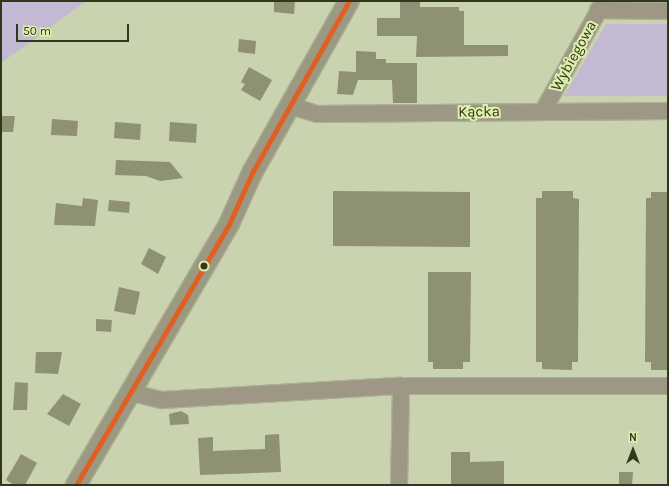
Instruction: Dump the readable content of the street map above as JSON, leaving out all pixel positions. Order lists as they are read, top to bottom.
{
  "streets": {
    "street": ["Wybiegowa", "Kącka"]
  },
  "crossings": [
    ["Wybiegowa", "Kącka"]
  ],
  "scale_bar": "50 m",
  "north": "top"
}
